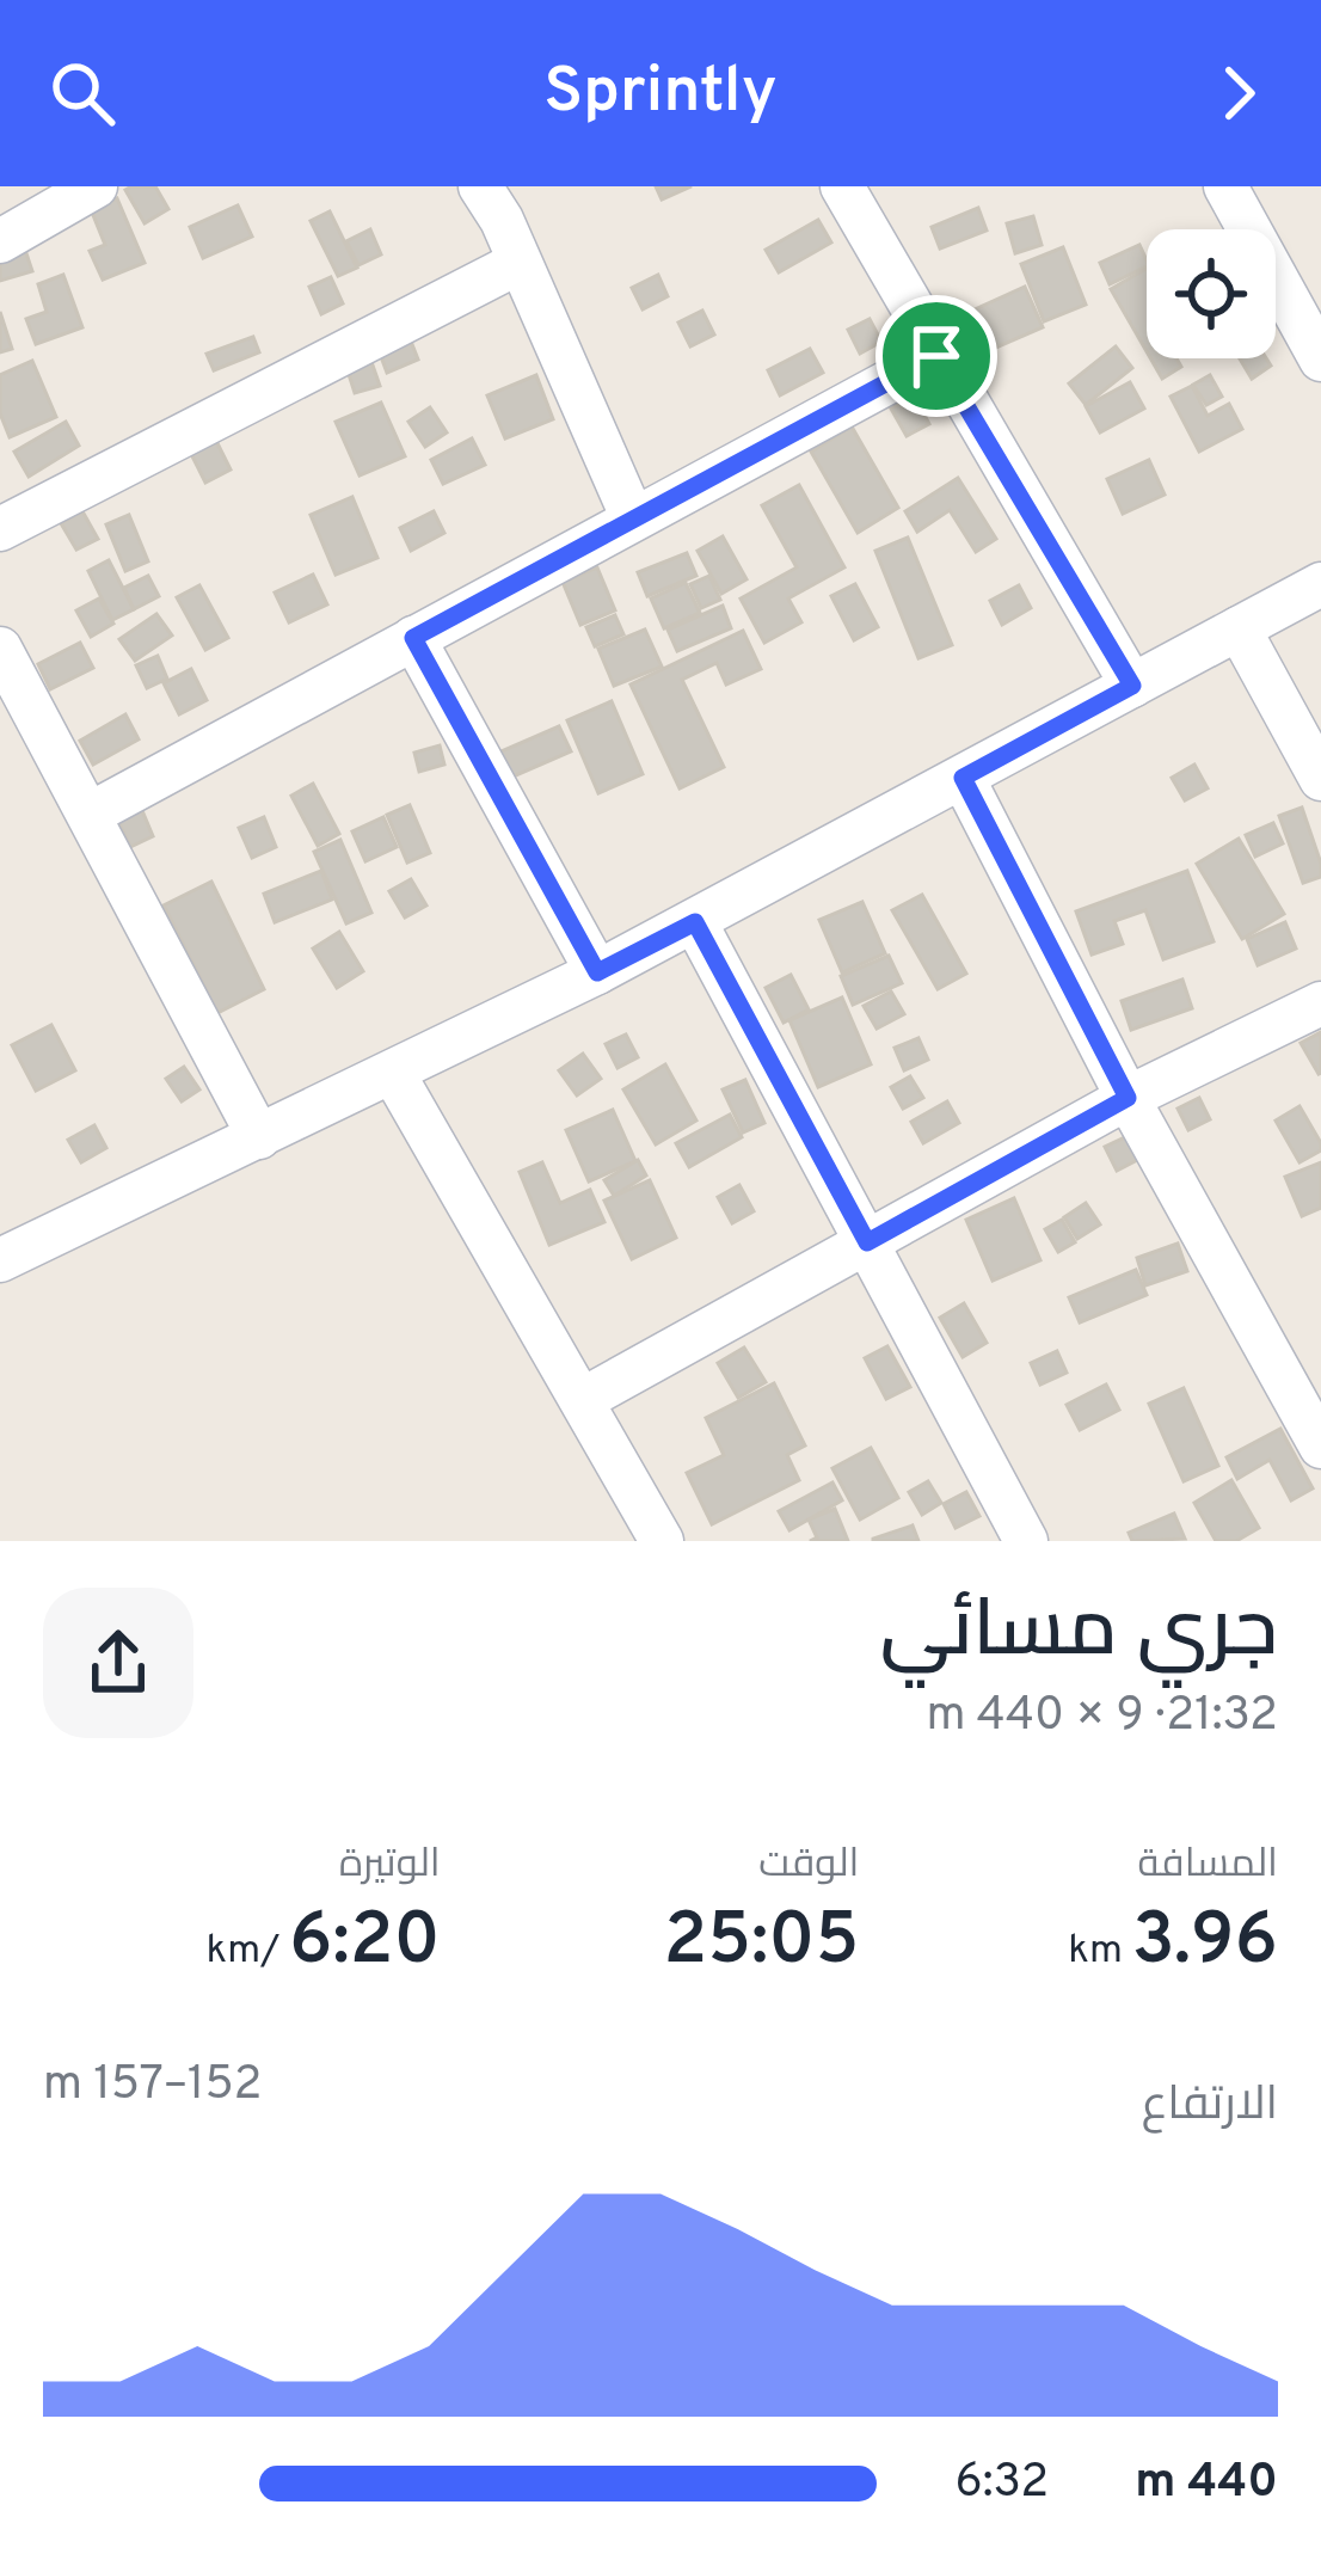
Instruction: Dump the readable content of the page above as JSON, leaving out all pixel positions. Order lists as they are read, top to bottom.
{
  "page": {
    "header": "Sprintly",
    "heading": ["جري مسائي", "21:32 · 9 × 440 m"],
    "stats": [
      ["المسافة", "3.96 km"],
      ["الوقت", "25:05"],
      ["الوتيرة", "6:20 /km"]
    ],
    "chart": ["الارتفاع", "152–157 m"],
    "list": [
      {
        "name": "440 m",
        "note": "6:32"
      }
    ]
  }
}
